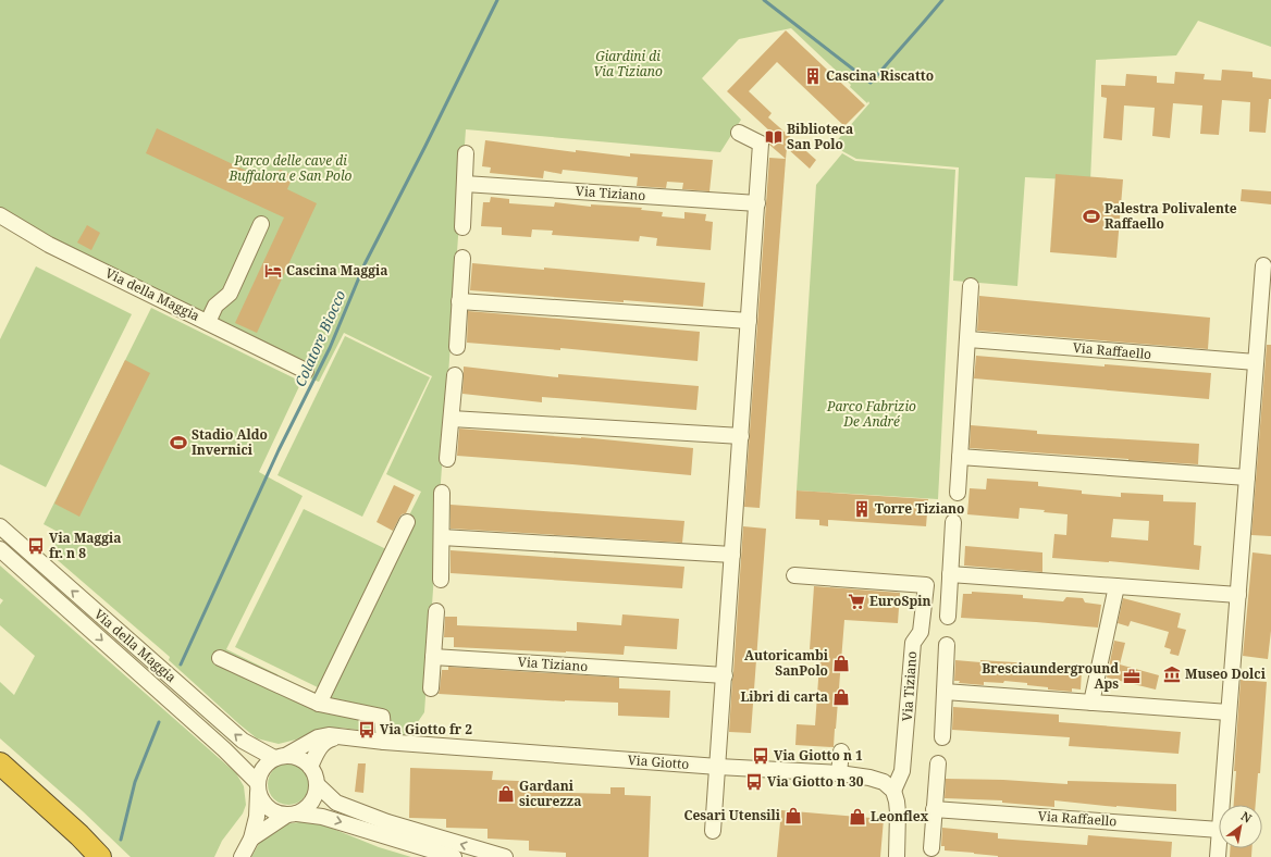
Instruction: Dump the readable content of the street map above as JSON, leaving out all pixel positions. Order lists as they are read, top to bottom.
{
  "streets": {
    "street": [
      "Via Tiziano",
      "Via della Maggia",
      "Via Raffaello",
      "Via Giotto"
    ]
  },
  "crossings": [
    ["Via Tiziano", "Via Giotto"],
    ["Via della Maggia", "Via Giotto"]
  ],
  "water": ["Colatore Biocco"],
  "parks": ["Giardini di Via Tiziano", "Parco delle cave di Buffalora e San Polo", "Parco Fabrizio De André"],
  "places": {
    "building": ["Cascina Riscatto", "Torre Tiziano"],
    "library": ["Biblioteca San Polo"],
    "sports": ["Palestra Polivalente Raffaello", "Stadio Aldo Invernici"],
    "hotel": ["Cascina Maggia"],
    "bus stop": [
      "Via Maggia fr. n 8",
      "Via Giotto fr 2",
      "Via Giotto n 1",
      "Via Giotto n 30"
    ],
    "supermarket": ["EuroSpin"],
    "shop": [
      "Autoricambi SanPolo",
      "Libri di carta",
      "Gardani sicurezza",
      "Cesari Utensili",
      "Leonflex"
    ],
    "museum": ["Museo Dolci"],
    "office": ["Bresciaunderground Aps"]
  },
  "north": "top right"
}
